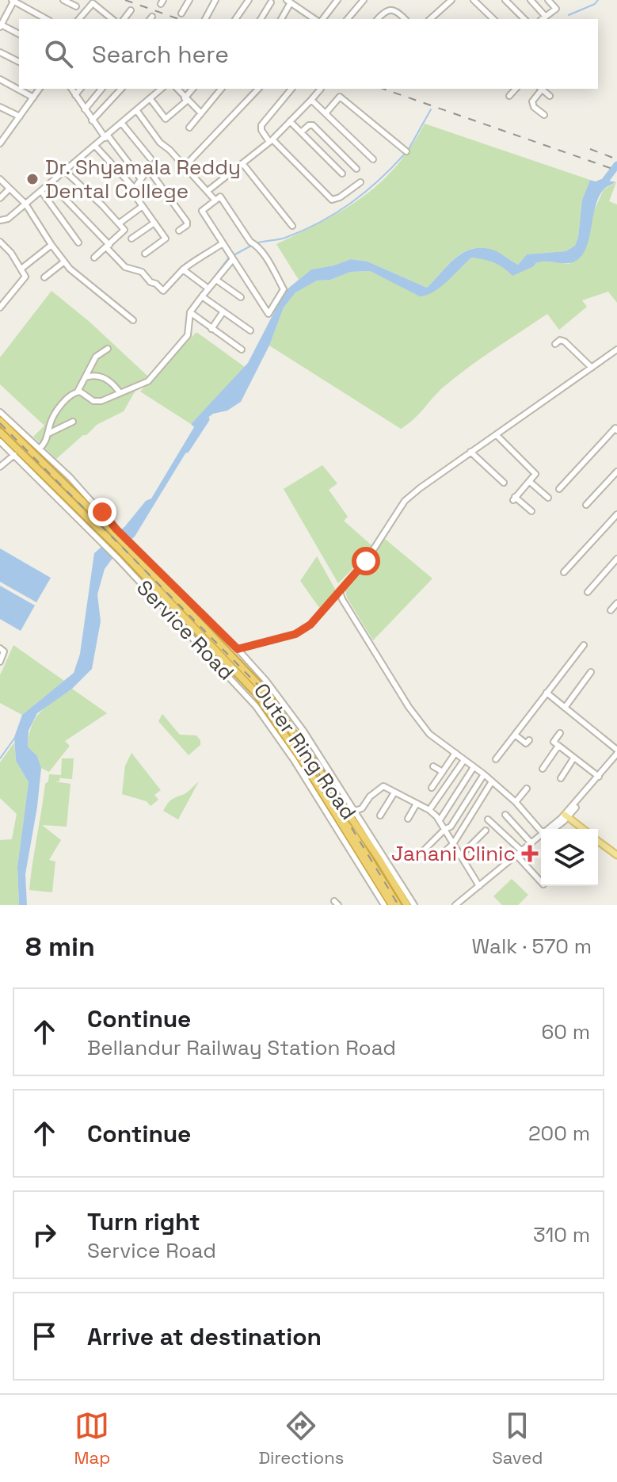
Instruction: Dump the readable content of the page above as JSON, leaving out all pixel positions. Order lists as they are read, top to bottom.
{
  "streets": {
    "highway": ["Outer Ring Road"],
    "street": ["Service Road"]
  },
  "crossings": [
    ["Service Road", "Outer Ring Road"]
  ],
  "places": {
    "other": ["Dr. Shyamala Reddy Dental College"],
    "health": ["Janani Clinic"]
  },
  "page": {
    "search": "Search here",
    "heading": ["8 min", "Walk · 570 m"],
    "list": [
      ["Continue", "Bellandur Railway Station Road", "60 m"],
      ["Continue", "200 m"],
      ["Turn right", "Service Road", "310 m"],
      "Arrive at destination"
    ],
    "nav": ["Map", "Directions", "Saved"]
  }
}
